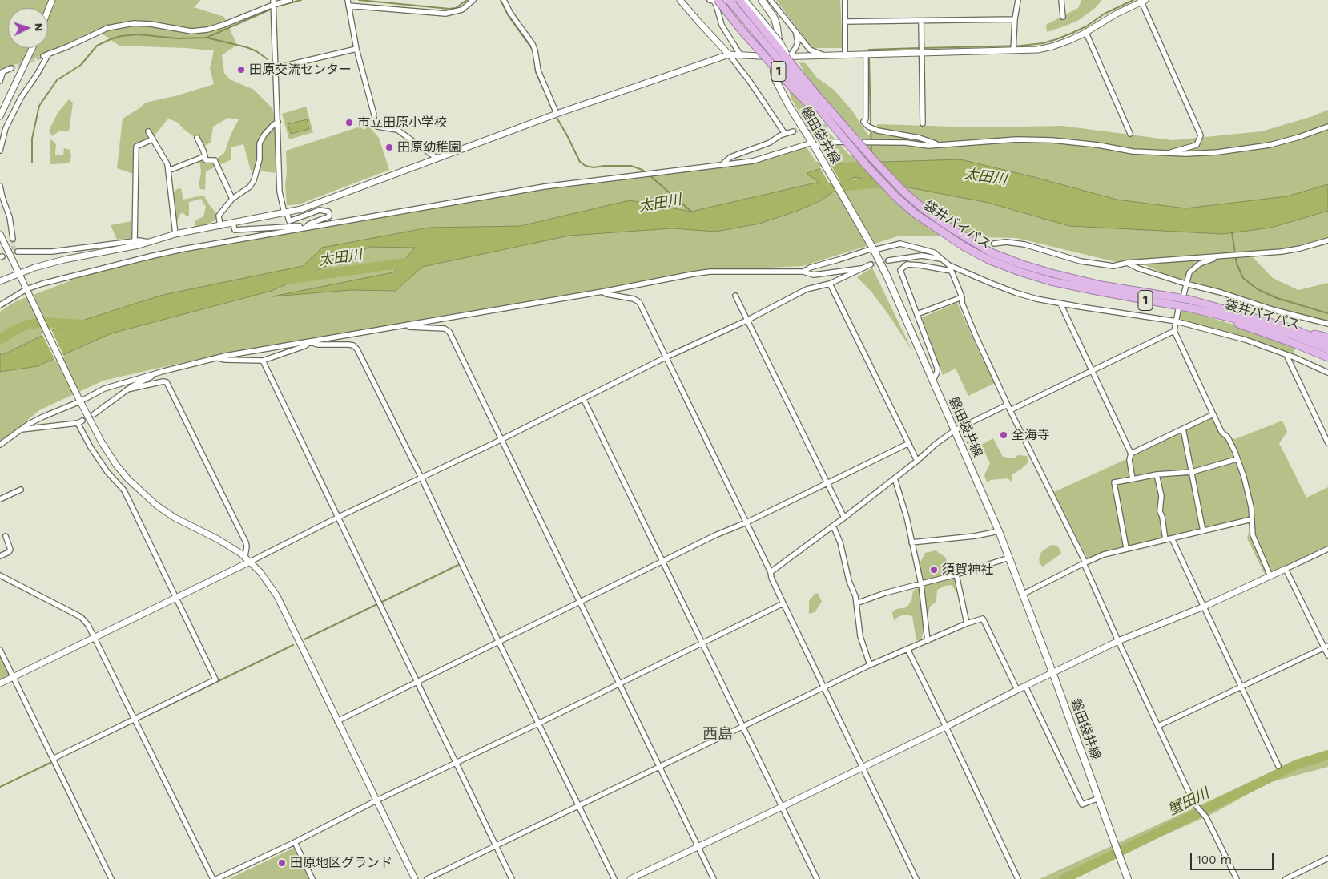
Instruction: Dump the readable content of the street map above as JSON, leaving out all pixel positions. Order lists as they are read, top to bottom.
{
  "streets": {
    "highway": ["1", "袋井バイパス"],
    "main road": ["磐田袋井線"]
  },
  "crossings": [
    ["1", "袋井バイパス"]
  ],
  "districts": ["西島"],
  "water": ["太田川", "蟹田川"],
  "places": [
    "田原交流センター",
    "市立田原小学校",
    "田原幼稚園",
    "全海寺",
    "須賀神社",
    "田原地区グランド"
  ],
  "scale_bar": "100 m",
  "north": "right"
}
